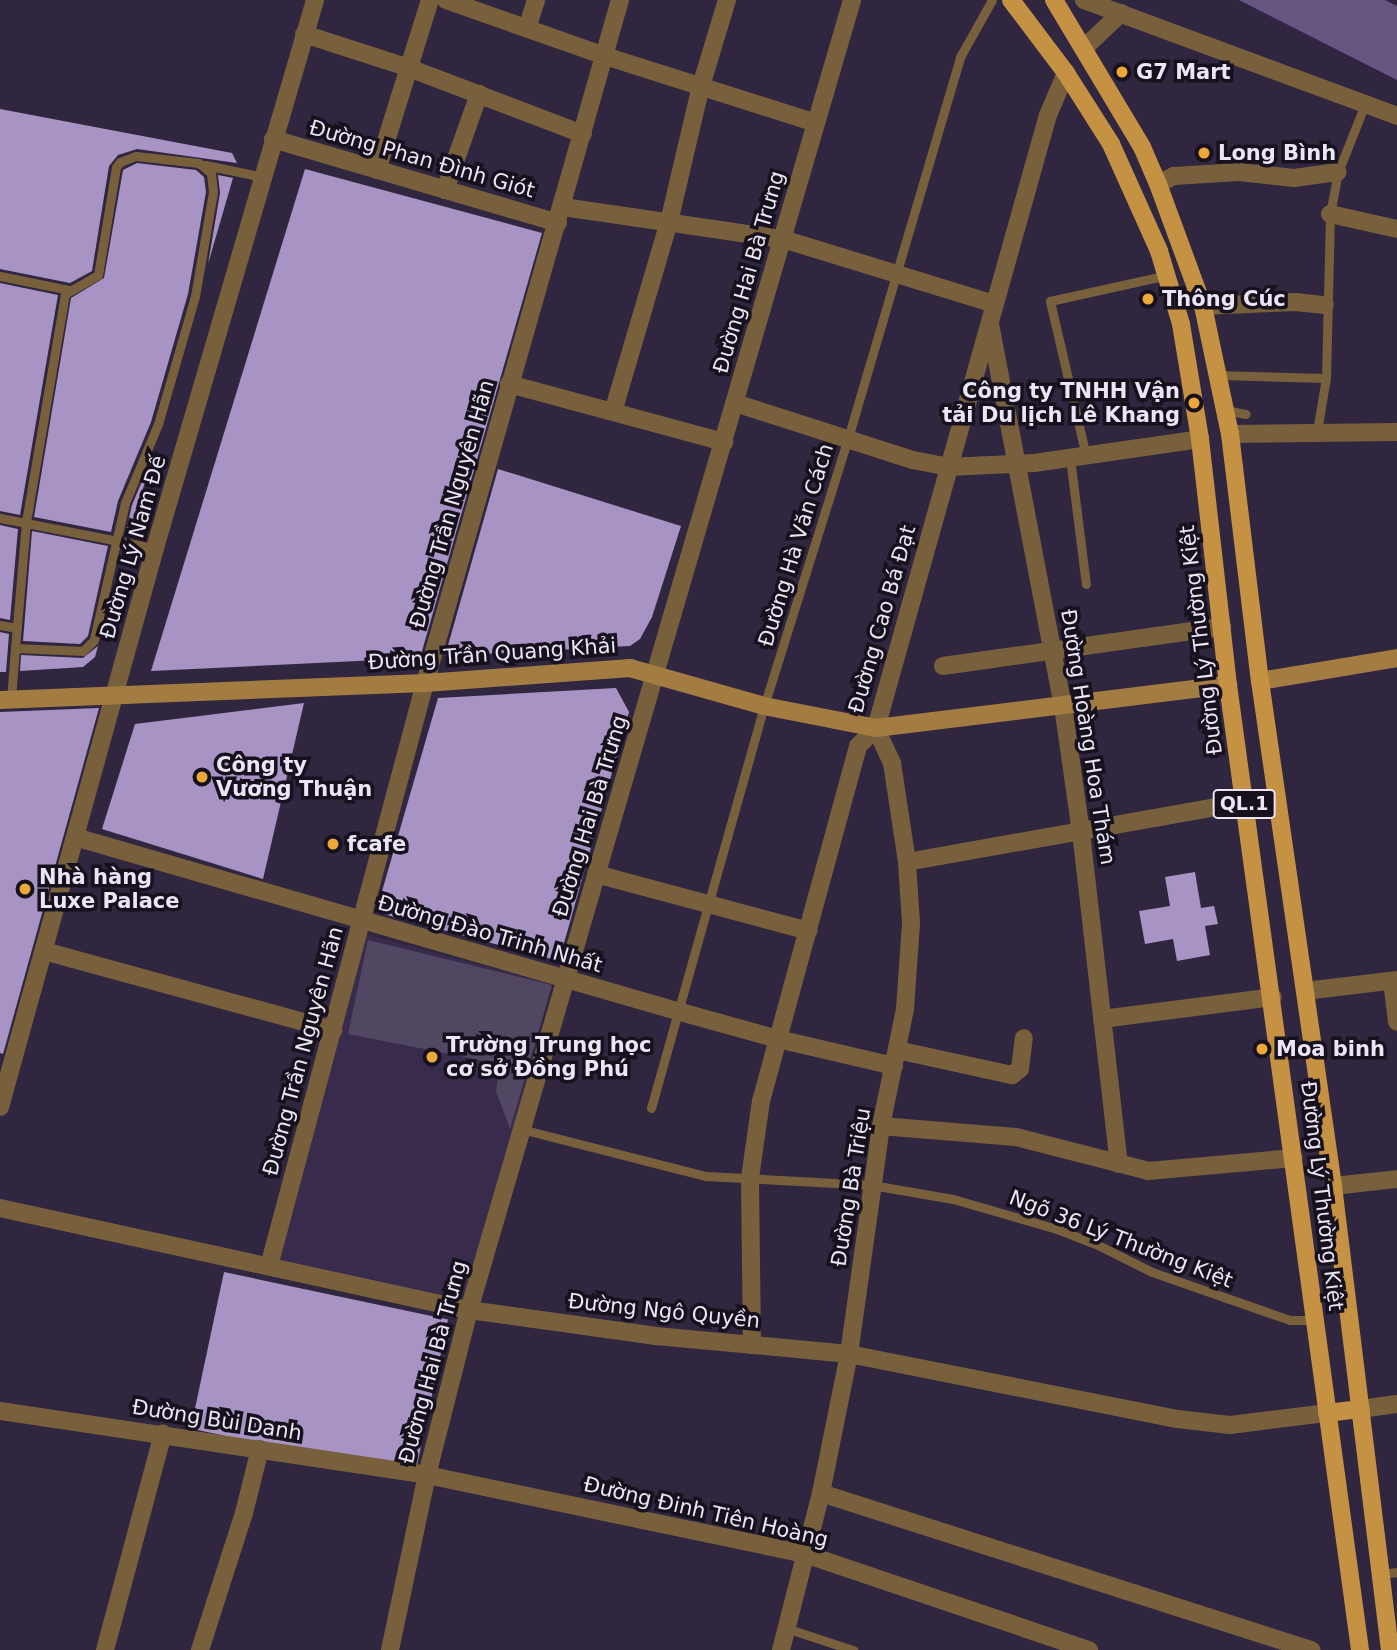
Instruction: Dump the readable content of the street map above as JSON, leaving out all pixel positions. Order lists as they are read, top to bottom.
{
  "streets": {
    "main road": ["Đường Lý Thường Kiệt", "Đường Trần Quang Khải", "QL.1"],
    "street": [
      "Đường Phan Đình Giót",
      "Đường Hai Bà Trưng",
      "Đường Trần Nguyên Hãn",
      "Đường Lý Nam Đế",
      "Đường Cao Bá Đạt",
      "Đường Hoàng Hoa Thám",
      "Đường Đào Trinh Nhất",
      "Đường Bà Triệu",
      "Đường Ngô Quyền",
      "Đường Bùi Danh",
      "Đường Đinh Tiên Hoàng"
    ],
    "lane": ["Đường Hà Văn Cách", "Ngõ 36 Lý Thường Kiệt"]
  },
  "crossings": [
    ["Đường Phan Đình Giót", "Đường Hai Bà Trưng"],
    ["Đường Phan Đình Giót", "Đường Trần Nguyên Hãn"],
    ["Đường Phan Đình Giót", "Đường Hà Văn Cách"],
    ["Đường Phan Đình Giót", "Đường Lý Nam Đế"],
    ["Đường Phan Đình Giót", "Đường Cao Bá Đạt"],
    ["Đường Phan Đình Giót", "Đường Hoàng Hoa Thám"],
    ["Đường Hai Bà Trưng", "Đường Trần Quang Khải"],
    ["Đường Hai Bà Trưng", "Đường Đào Trinh Nhất"],
    ["Đường Hai Bà Trưng", "Ngõ 36 Lý Thường Kiệt"],
    ["Đường Hai Bà Trưng", "Đường Ngô Quyền"],
    ["Đường Hai Bà Trưng", "Đường Bùi Danh"],
    ["Đường Hai Bà Trưng", "Đường Đinh Tiên Hoàng"],
    ["Đường Trần Nguyên Hãn", "Đường Trần Quang Khải"],
    ["Đường Trần Nguyên Hãn", "Đường Đào Trinh Nhất"],
    ["Đường Trần Nguyên Hãn", "Đường Ngô Quyền"],
    ["Đường Hà Văn Cách", "Đường Trần Quang Khải"],
    ["Đường Hà Văn Cách", "Đường Đào Trinh Nhất"],
    ["Đường Lý Nam Đế", "Đường Trần Quang Khải"],
    ["Đường Lý Nam Đế", "Đường Đào Trinh Nhất"],
    ["Đường Cao Bá Đạt", "Đường Lý Thường Kiệt"],
    ["Đường Cao Bá Đạt", "Đường Trần Quang Khải"],
    ["Đường Cao Bá Đạt", "Đường Hoàng Hoa Thám"],
    ["Đường Cao Bá Đạt", "Đường Đào Trinh Nhất"],
    ["Đường Cao Bá Đạt", "Đường Bà Triệu"],
    ["Đường Cao Bá Đạt", "Ngõ 36 Lý Thường Kiệt"],
    ["Đường Cao Bá Đạt", "Đường Ngô Quyền"],
    ["Đường Lý Thường Kiệt", "Đường Trần Quang Khải"],
    ["Đường Lý Thường Kiệt", "Ngõ 36 Lý Thường Kiệt"],
    ["Đường Lý Thường Kiệt", "Đường Ngô Quyền"],
    ["Đường Trần Quang Khải", "Đường Hoàng Hoa Thám"],
    ["Đường Trần Quang Khải", "Đường Bà Triệu"],
    ["Đường Đào Trinh Nhất", "Đường Bà Triệu"],
    ["Đường Bà Triệu", "Ngõ 36 Lý Thường Kiệt"],
    ["Đường Bà Triệu", "Đường Ngô Quyền"],
    ["Đường Bà Triệu", "Đường Đinh Tiên Hoàng"],
    ["Đường Bùi Danh", "Đường Đinh Tiên Hoàng"]
  ],
  "places": [
    "G7 Mart",
    "Long Bình",
    "Thông Cúc",
    "Công ty TNHH Vận tải Du lịch Lê Khang",
    "Công ty Vương Thuận",
    "fcafe",
    "Nhà hàng Luxe Palace",
    "Moa binh",
    "Trường Trung học cơ sở Đồng Phú"
  ]
}
